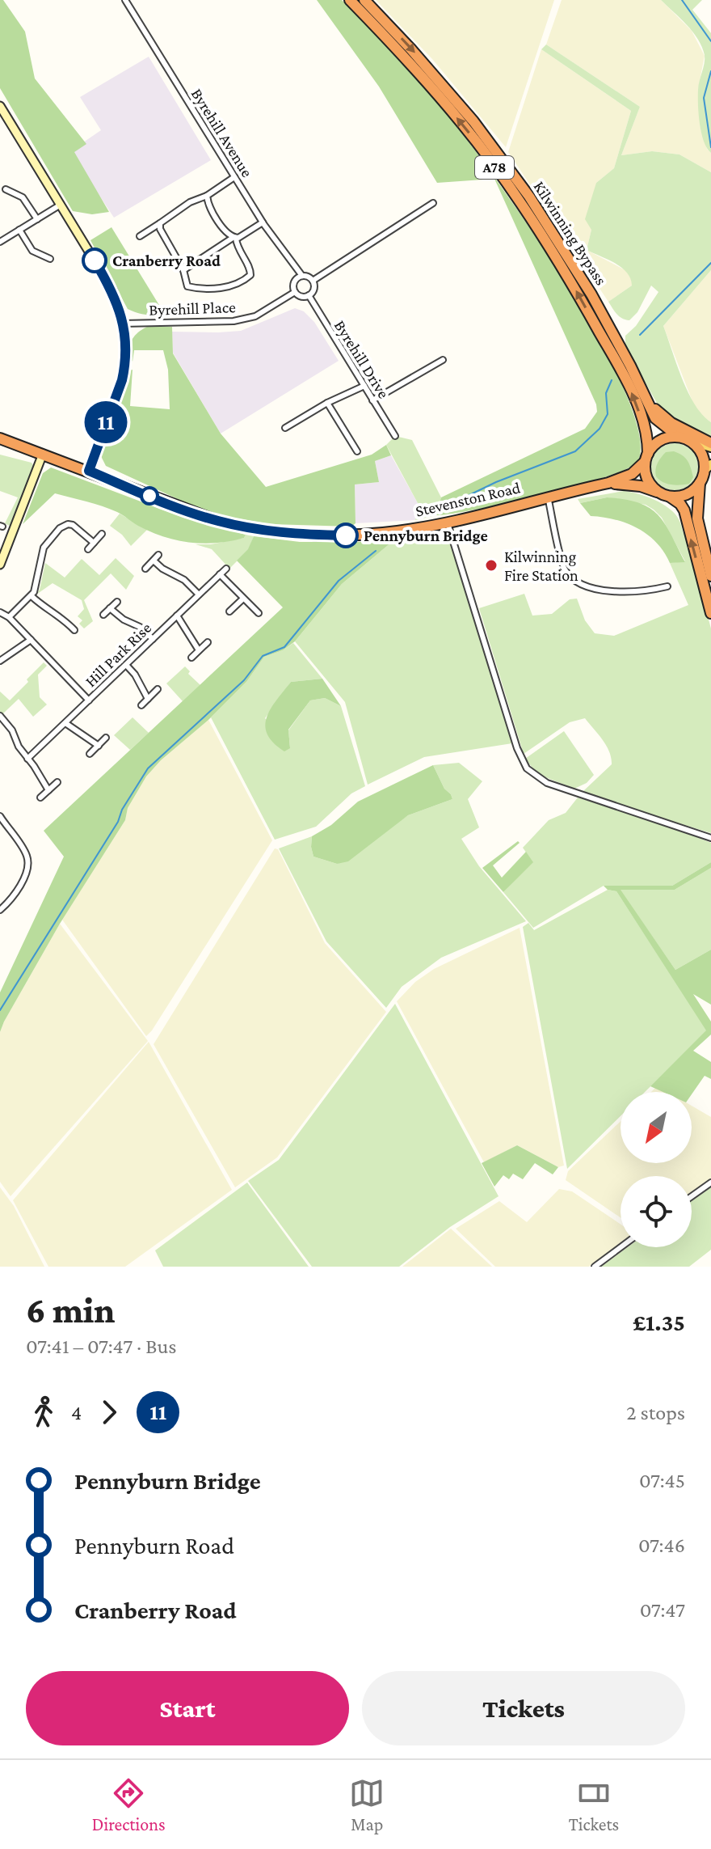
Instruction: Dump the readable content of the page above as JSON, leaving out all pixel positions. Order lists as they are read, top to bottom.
{
  "streets": {
    "highway": ["A78", "Kilwinning Bypass", "Stevenston Road"],
    "street": [
      "Byrehill Avenue",
      "Byrehill Place",
      "Byrehill Drive",
      "Hill Park Rise"
    ]
  },
  "crossings": [
    ["Byrehill Avenue", "Byrehill Place"],
    ["Byrehill Avenue", "Byrehill Drive"],
    ["A78", "Kilwinning Bypass"],
    ["Byrehill Place", "Byrehill Drive"]
  ],
  "places": ["Cranberry Road", "Pennyburn Bridge", "Kilwinning Fire Station"],
  "lines": ["bus line 11"],
  "north": "bottom left",
  "page": {
    "on_map": "11",
    "heading": ["6 min", "07:41 – 07:47 · Bus", "£1.35"],
    "legs": ["4", "11", "2 stops"],
    "list": [
      {
        "name": "Pennyburn Bridge",
        "value": "07:45"
      },
      {
        "name": "Pennyburn Road",
        "value": "07:46"
      },
      {
        "name": "Cranberry Road",
        "value": "07:47"
      }
    ],
    "buttons": ["Start", "Tickets"],
    "tabs": ["Directions", "Map", "Tickets"]
  }
}
